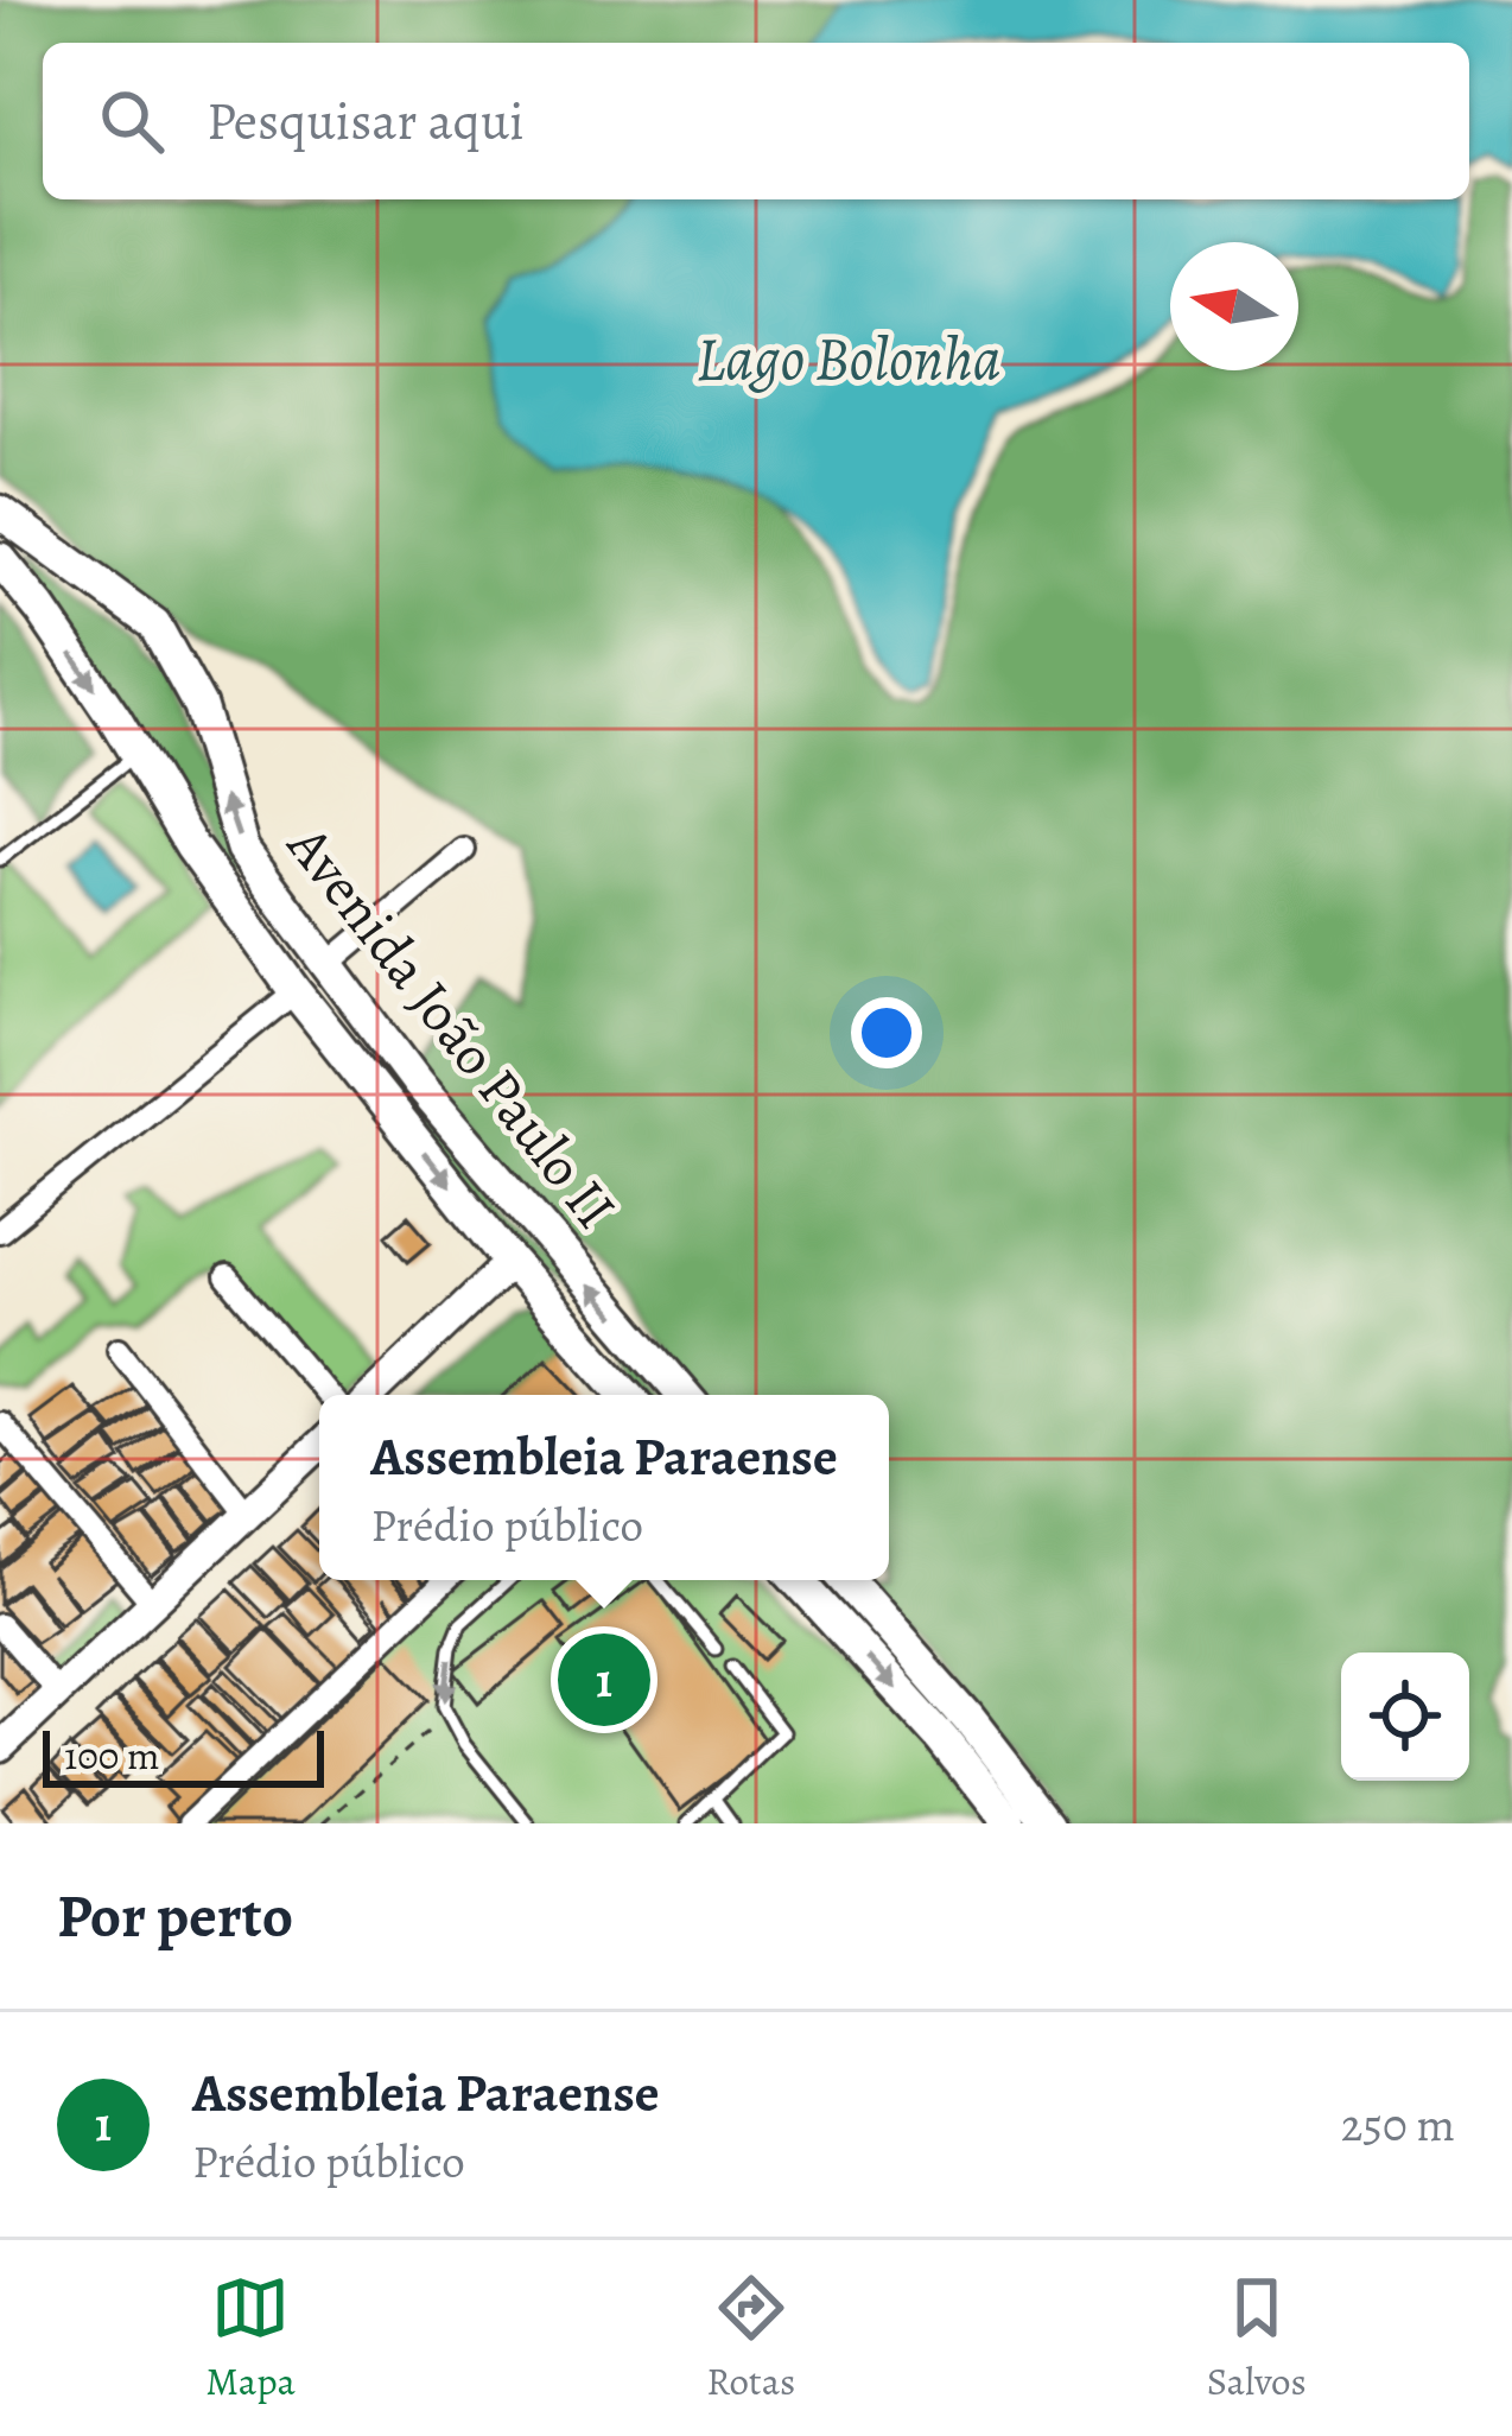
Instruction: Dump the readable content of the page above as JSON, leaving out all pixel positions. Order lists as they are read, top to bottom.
{
  "streets": {
    "main road": ["Avenida João Paulo II"]
  },
  "water": ["Lago Bolonha"],
  "scale_bar": "100 m",
  "north": "left",
  "page": {
    "search": "Pesquisar aqui",
    "popup": ["Assembleia Paraense", "Prédio público"],
    "pins": "1",
    "scale": "100 m",
    "heading": "Por perto",
    "list": [
      {
        "mark": "1",
        "name": "Assembleia Paraense",
        "note": "Prédio público",
        "value": "250 m"
      }
    ],
    "nav": ["Mapa", "Rotas", "Salvos"]
  }
}
